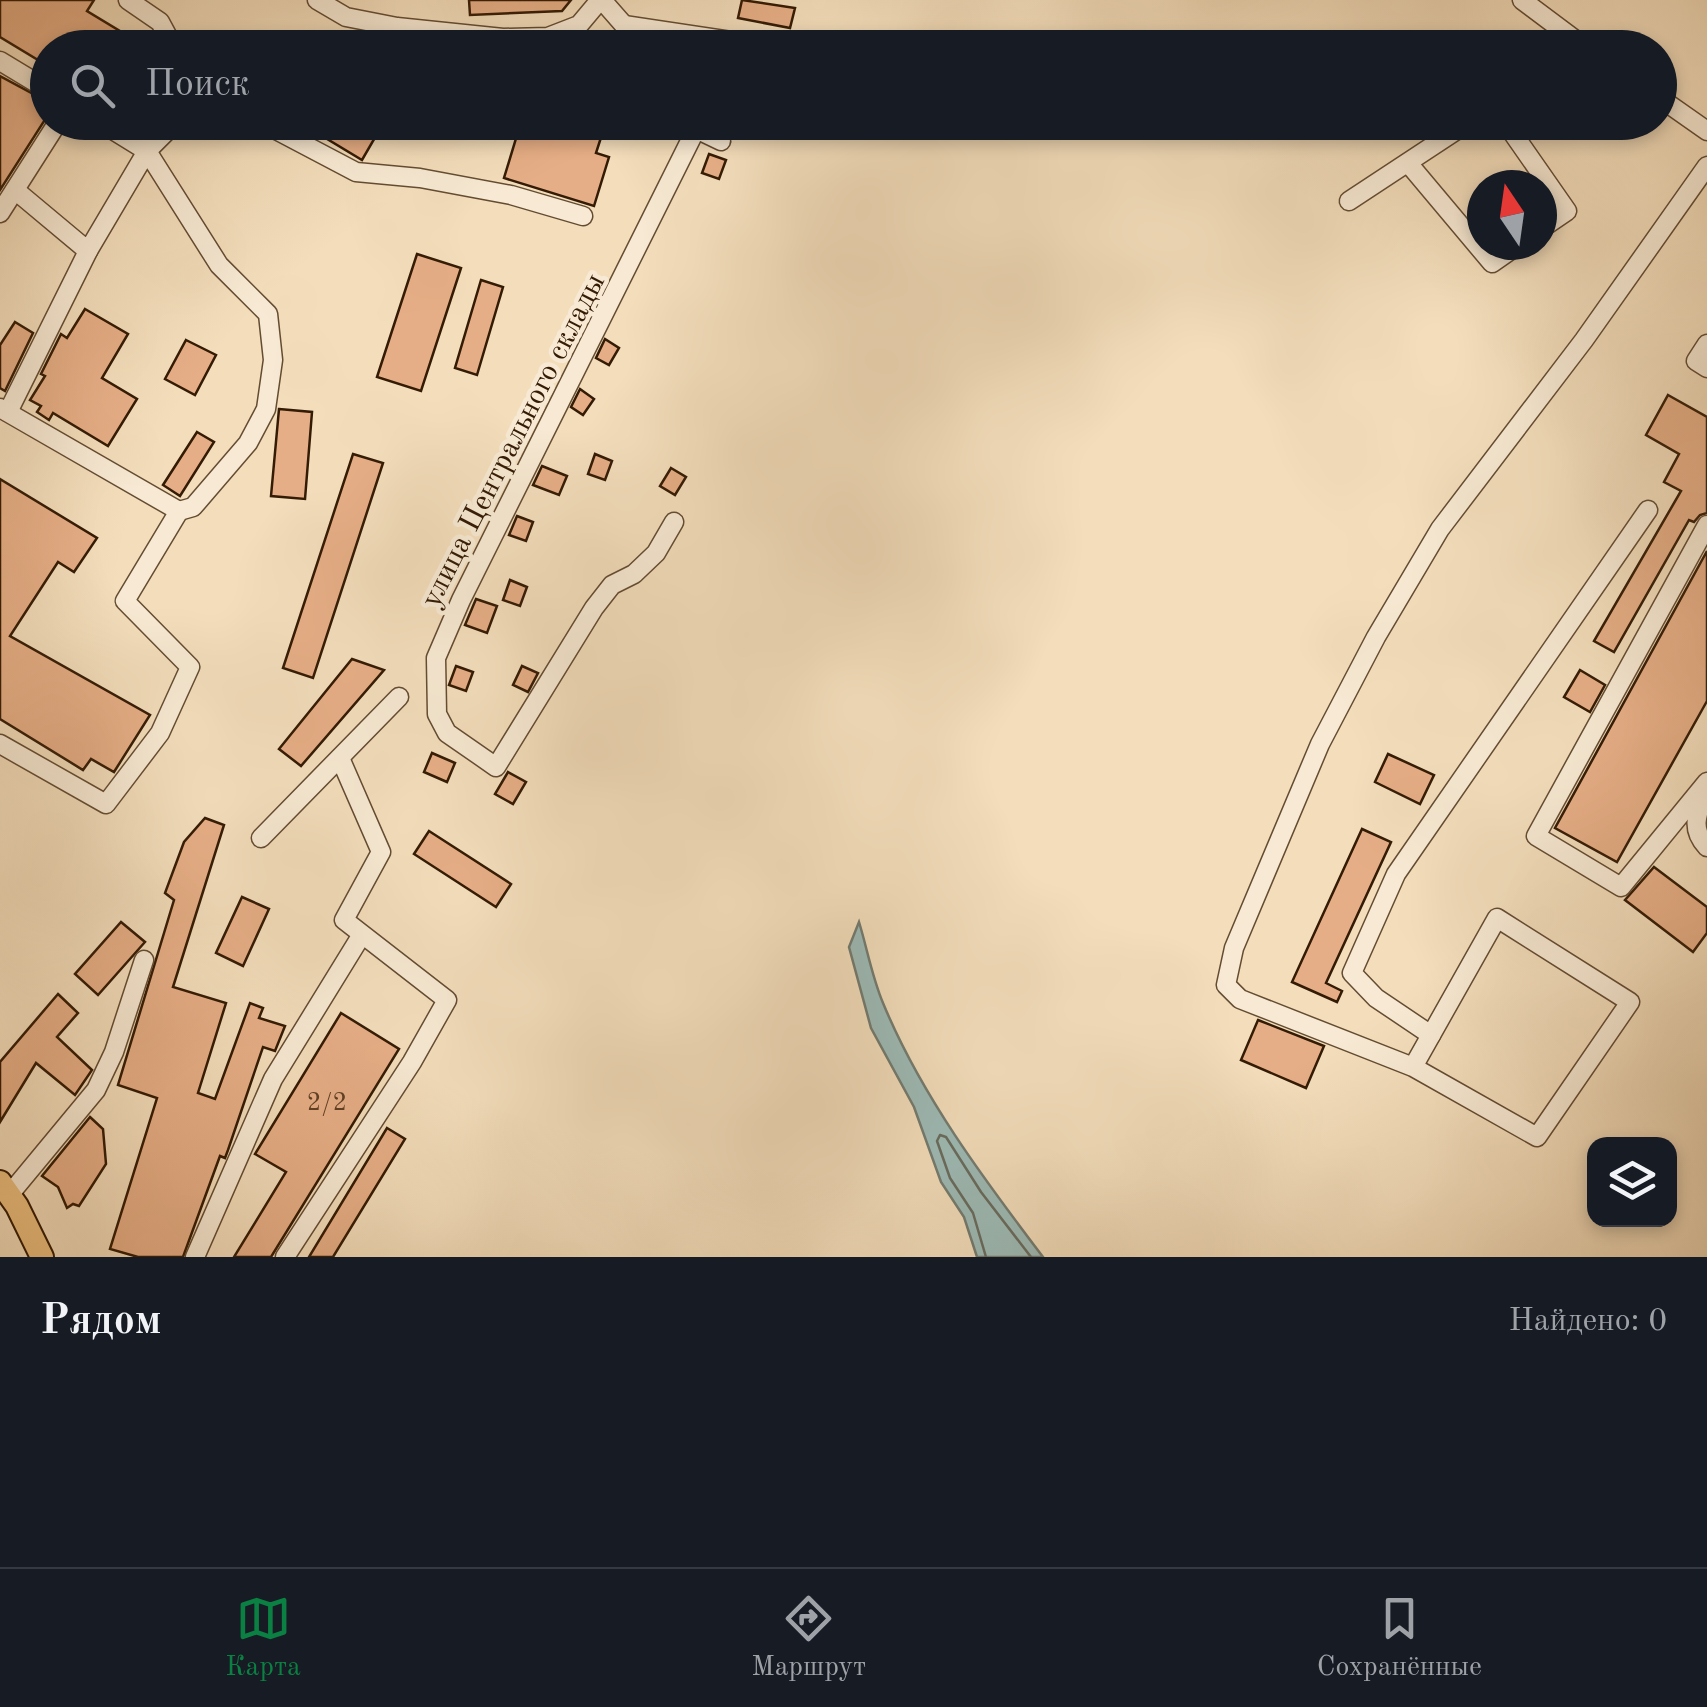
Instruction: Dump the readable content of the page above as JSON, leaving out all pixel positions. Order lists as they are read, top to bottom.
{
  "streets": {
    "street": ["улица Центрального склады"]
  },
  "house_numbers": ["2/2"],
  "north": "top",
  "page": {
    "search": "Поиск",
    "heading": ["Рядом", "Найдено: 0"],
    "nav": ["Карта", "Маршрут", "Сохранённые"]
  }
}
